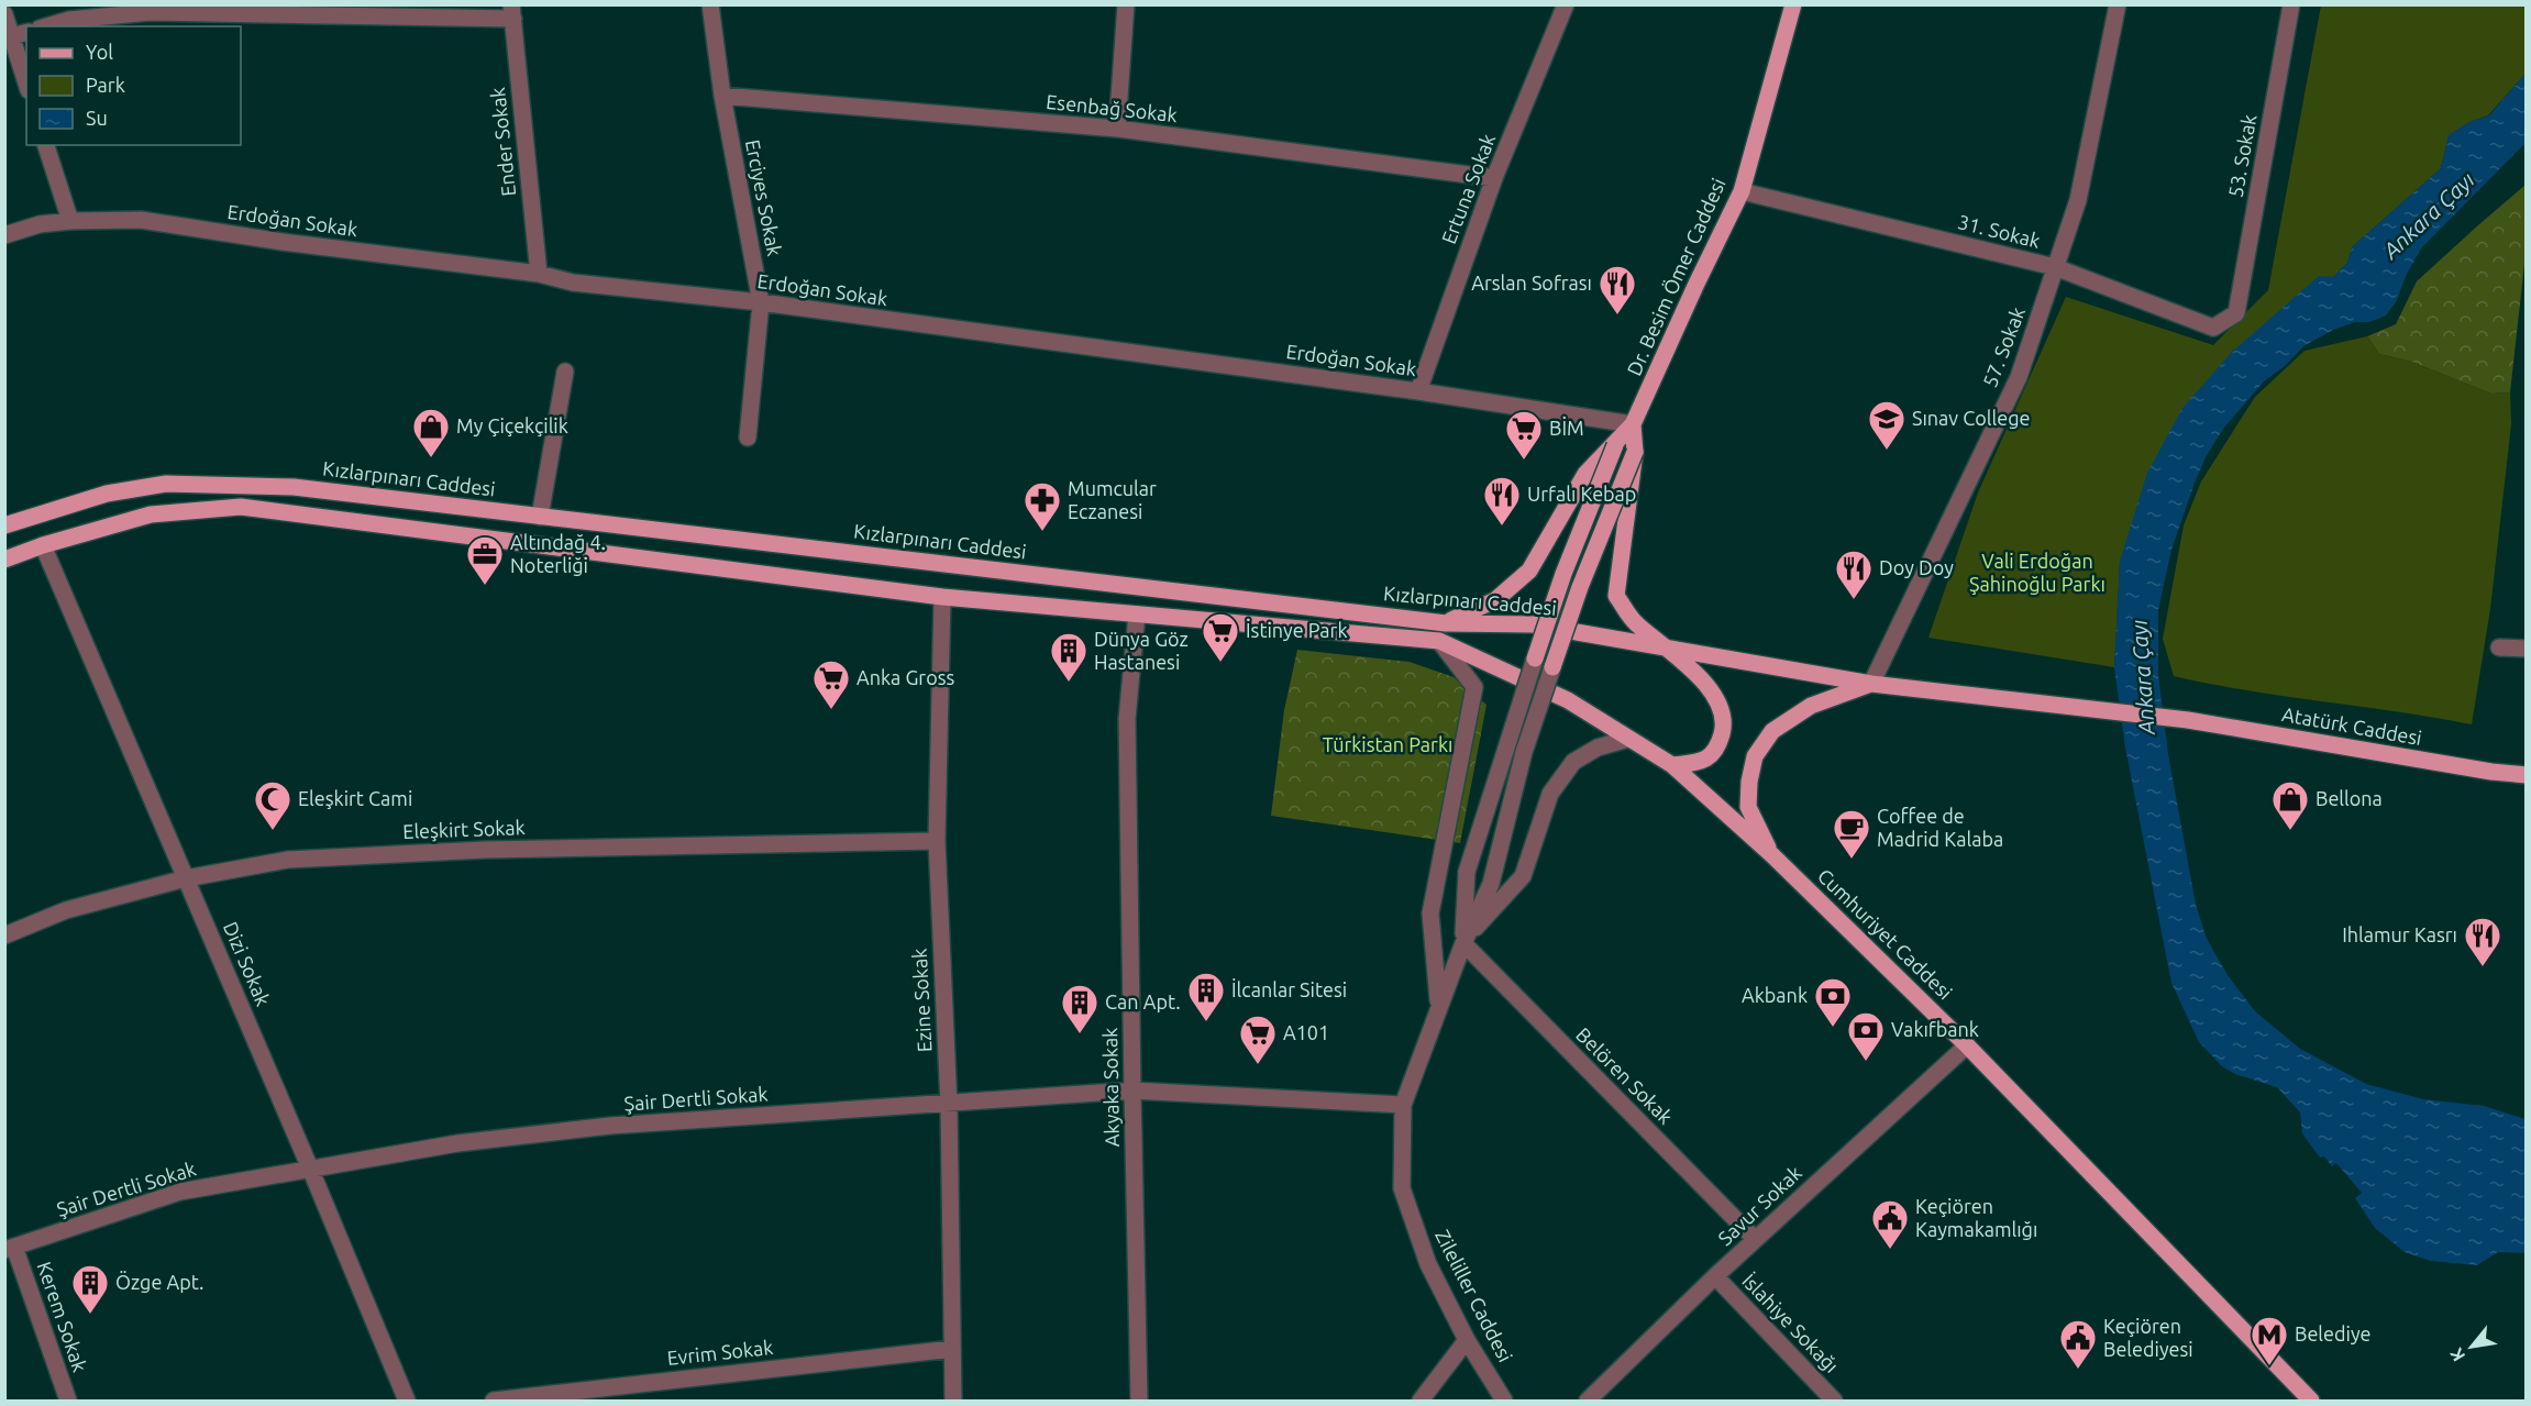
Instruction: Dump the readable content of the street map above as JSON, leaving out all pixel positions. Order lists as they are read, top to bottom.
{
  "streets": {
    "main road": [
      "Dr. Besim Ömer Caddesi",
      "Kızlarpınarı Caddesi",
      "Atatürk Caddesi",
      "Cumhuriyet Caddesi"
    ],
    "street": [
      "Esenbağ Sokak",
      "Ender Sokak",
      "53. Sokak",
      "Ertuna Sokak",
      "Erciyes Sokak",
      "Erdoğan Sokak",
      "31. Sokak",
      "57. Sokak",
      "Eleşkirt Sokak",
      "Dizi Sokak",
      "Ezine Sokak",
      "Belören Sokak",
      "Akyaka Sokak",
      "Şair Dertli Sokak",
      "Savur Sokak",
      "Zileliller Caddesi",
      "Kerem Sokak",
      "İslahiye Sokağı",
      "Evrim Sokak"
    ]
  },
  "crossings": [
    ["Esenbağ Sokak", "Ertuna Sokak"],
    ["Esenbağ Sokak", "Erciyes Sokak"],
    ["Ender Sokak", "Erdoğan Sokak"],
    ["53. Sokak", "31. Sokak"],
    ["Ertuna Sokak", "Erdoğan Sokak"],
    ["Erciyes Sokak", "Erdoğan Sokak"],
    ["Erdoğan Sokak", "Dr. Besim Ömer Caddesi"],
    ["31. Sokak", "Dr. Besim Ömer Caddesi"],
    ["31. Sokak", "57. Sokak"],
    ["57. Sokak", "Kızlarpınarı Caddesi"],
    ["Kızlarpınarı Caddesi", "Atatürk Caddesi"],
    ["Eleşkirt Sokak", "Dizi Sokak"],
    ["Eleşkirt Sokak", "Ezine Sokak"],
    ["Cumhuriyet Caddesi", "Savur Sokak"],
    ["Dizi Sokak", "Şair Dertli Sokak"],
    ["Ezine Sokak", "Şair Dertli Sokak"],
    ["Ezine Sokak", "Evrim Sokak"],
    ["Belören Sokak", "Savur Sokak"],
    ["Belören Sokak", "Zileliller Caddesi"],
    ["Akyaka Sokak", "Şair Dertli Sokak"],
    ["Şair Dertli Sokak", "Zileliller Caddesi"],
    ["Şair Dertli Sokak", "Kerem Sokak"],
    ["Savur Sokak", "İslahiye Sokağı"]
  ],
  "water": ["Ankara Çayı"],
  "parks": ["Vali Erdoğan Şahinoğlu Parkı", "Türkistan Parkı"],
  "places": {
    "restaurant": [
      "Arslan Sofrası",
      "Urfalı Kebap",
      "Doy Doy",
      "Ihlamur Kasrı"
    ],
    "school or university": ["Sınav College"],
    "shop": ["My Çiçekçilik", "Bellona"],
    "supermarket": [
      "BİM",
      "İstinye Park",
      "Anka Gross",
      "A101"
    ],
    "pharmacy": ["Mumcular Eczanesi"],
    "office": ["Altındağ 4. Noterliği"],
    "building": [
      "Dünya Göz Hastanesi",
      "İlcanlar Sitesi",
      "Can Apt.",
      "Özge Apt."
    ],
    "mosque": ["Eleşkirt Cami"],
    "cafe": ["Coffee de Madrid Kalaba"],
    "bank": ["Akbank", "Vakıfbank"],
    "public building": ["Keçiören Kaymakamlığı", "Keçiören Belediyesi"],
    "metro station": ["Belediye"]
  },
  "legend": ["Yol", "Park", "Su"],
  "north": "bottom left"
}
